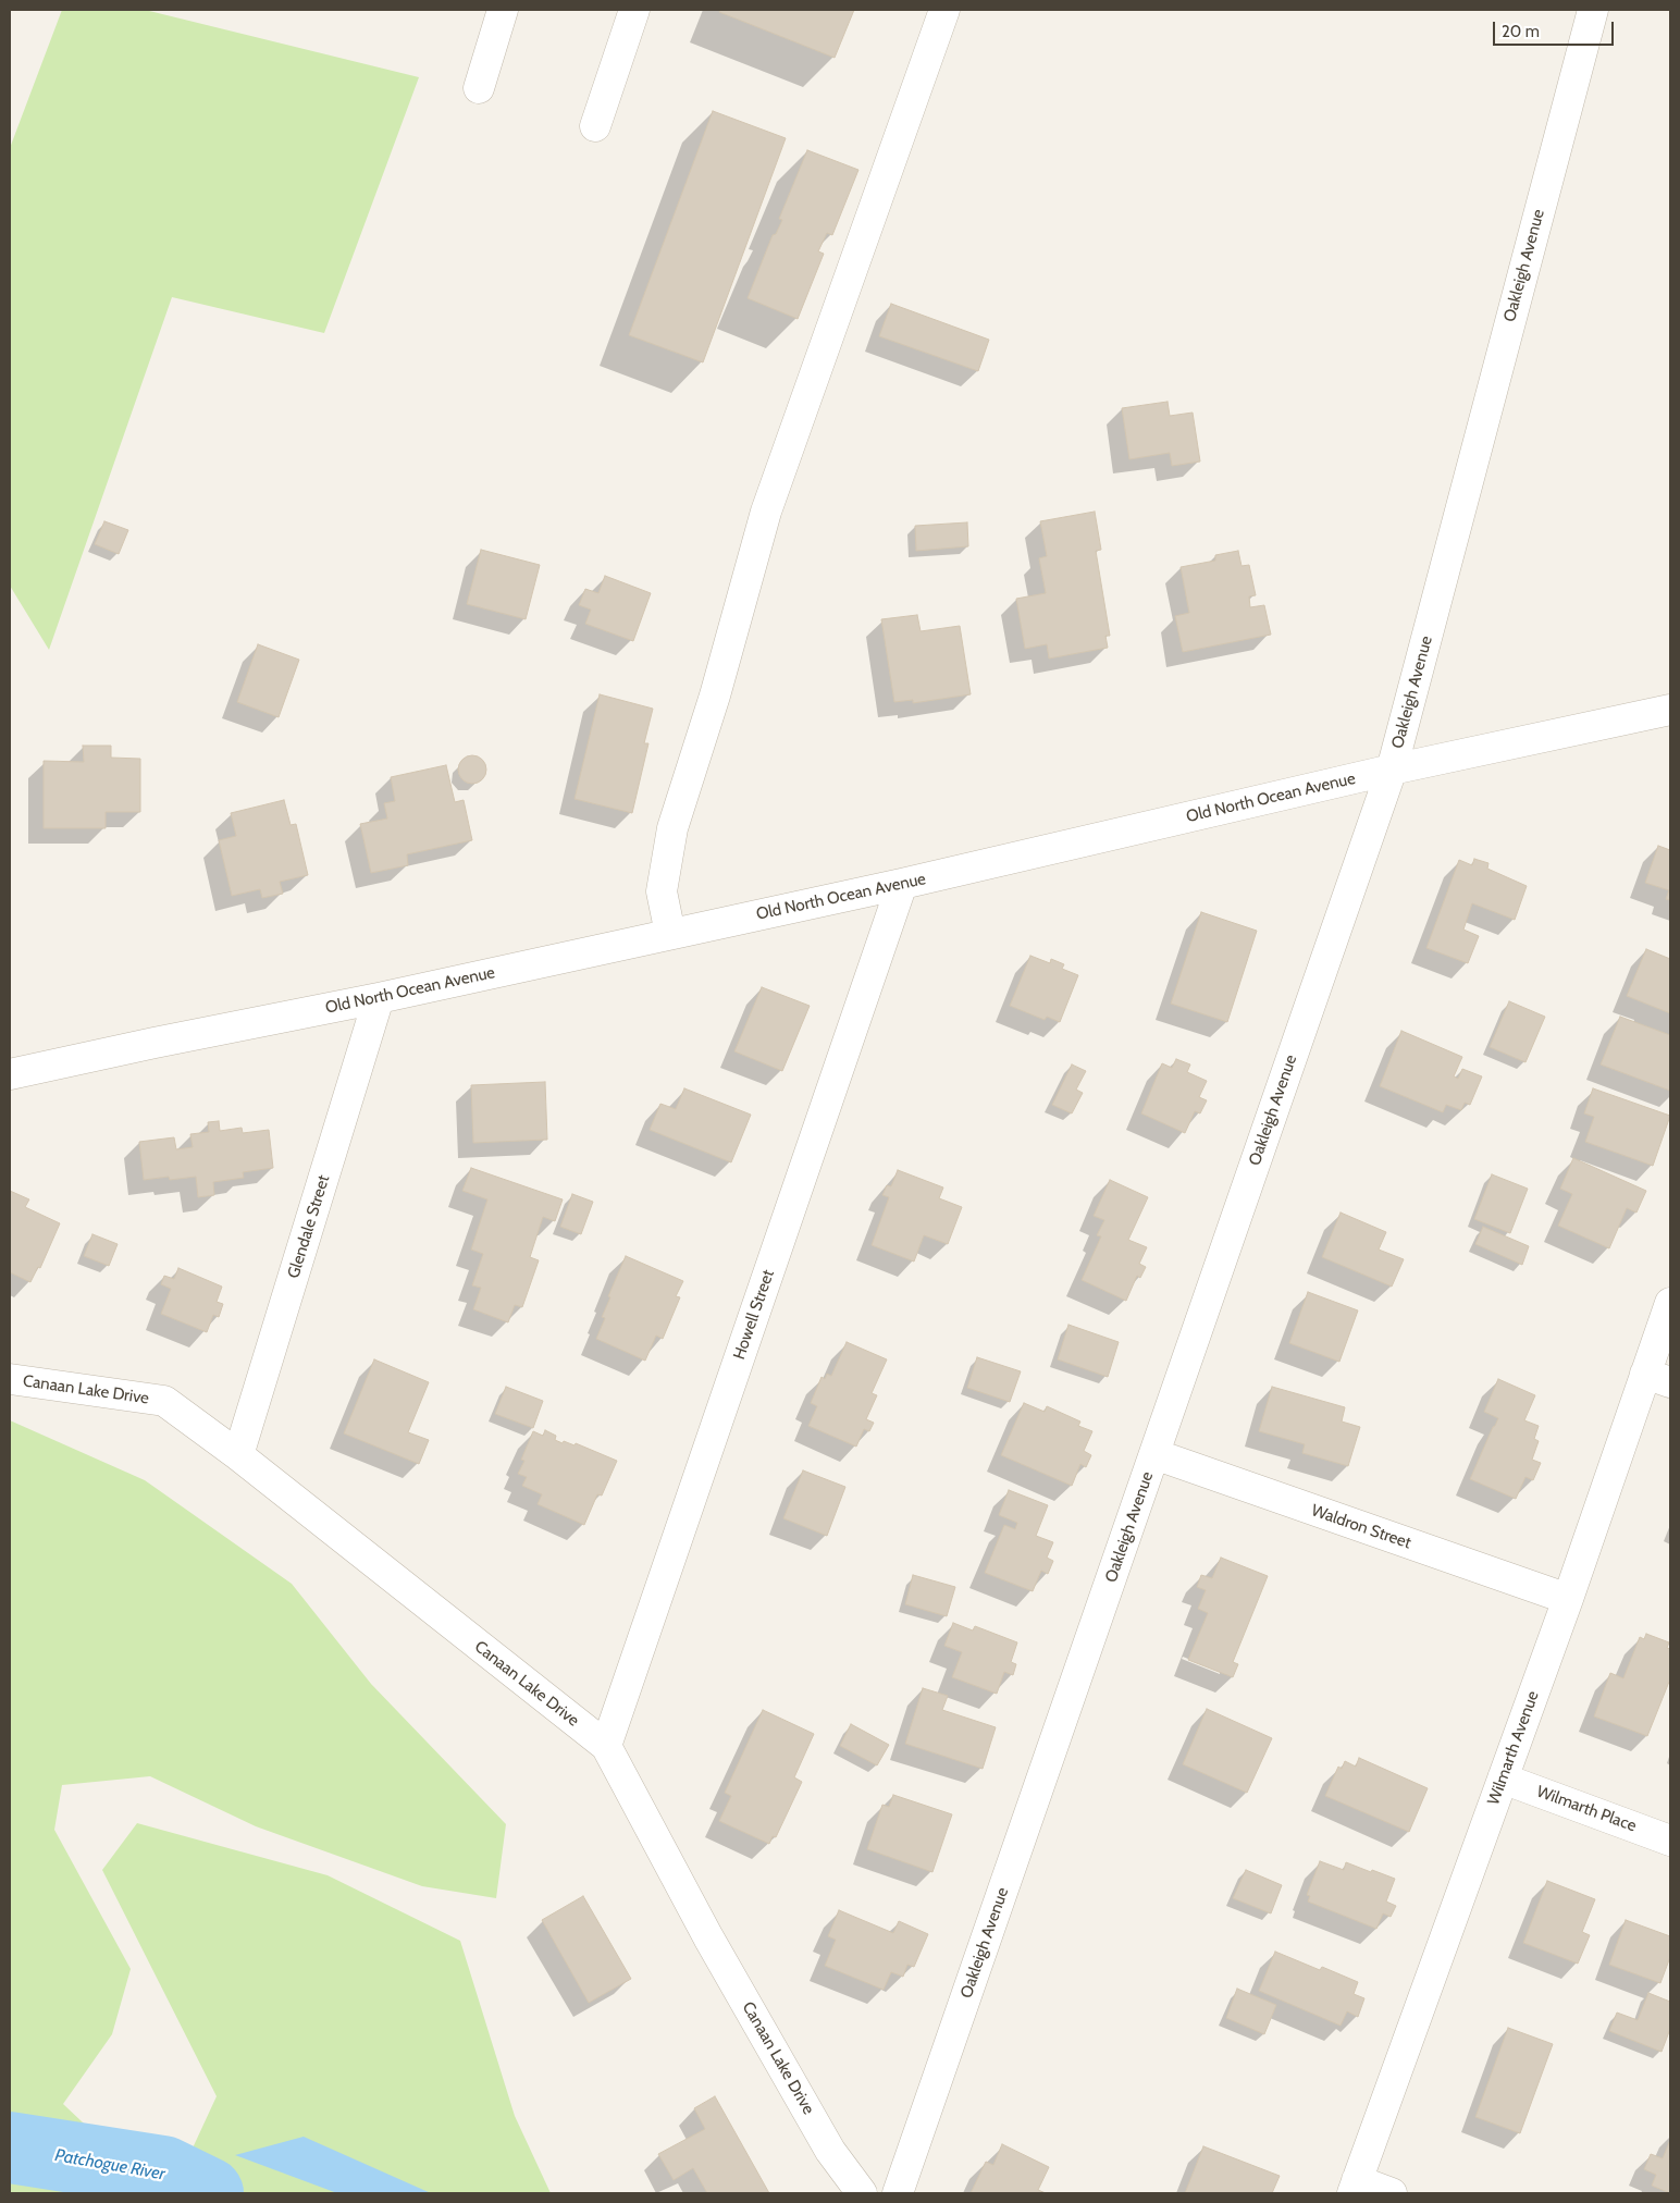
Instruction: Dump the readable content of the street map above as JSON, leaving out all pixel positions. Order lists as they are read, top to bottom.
{
  "streets": {
    "street": [
      "Oakleigh Avenue",
      "Old North Ocean Avenue",
      "Glendale Street",
      "Howell Street",
      "Canaan Lake Drive",
      "Waldron Street",
      "Wilmarth Avenue",
      "Wilmarth Place"
    ]
  },
  "crossings": [
    ["Oakleigh Avenue", "Old North Ocean Avenue"],
    ["Oakleigh Avenue", "Waldron Street"],
    ["Old North Ocean Avenue", "Glendale Street"],
    ["Old North Ocean Avenue", "Howell Street"],
    ["Glendale Street", "Canaan Lake Drive"],
    ["Howell Street", "Canaan Lake Drive"],
    ["Waldron Street", "Wilmarth Avenue"],
    ["Wilmarth Avenue", "Wilmarth Place"]
  ],
  "water": ["Patchogue River"],
  "scale_bar": "20 m"
}
